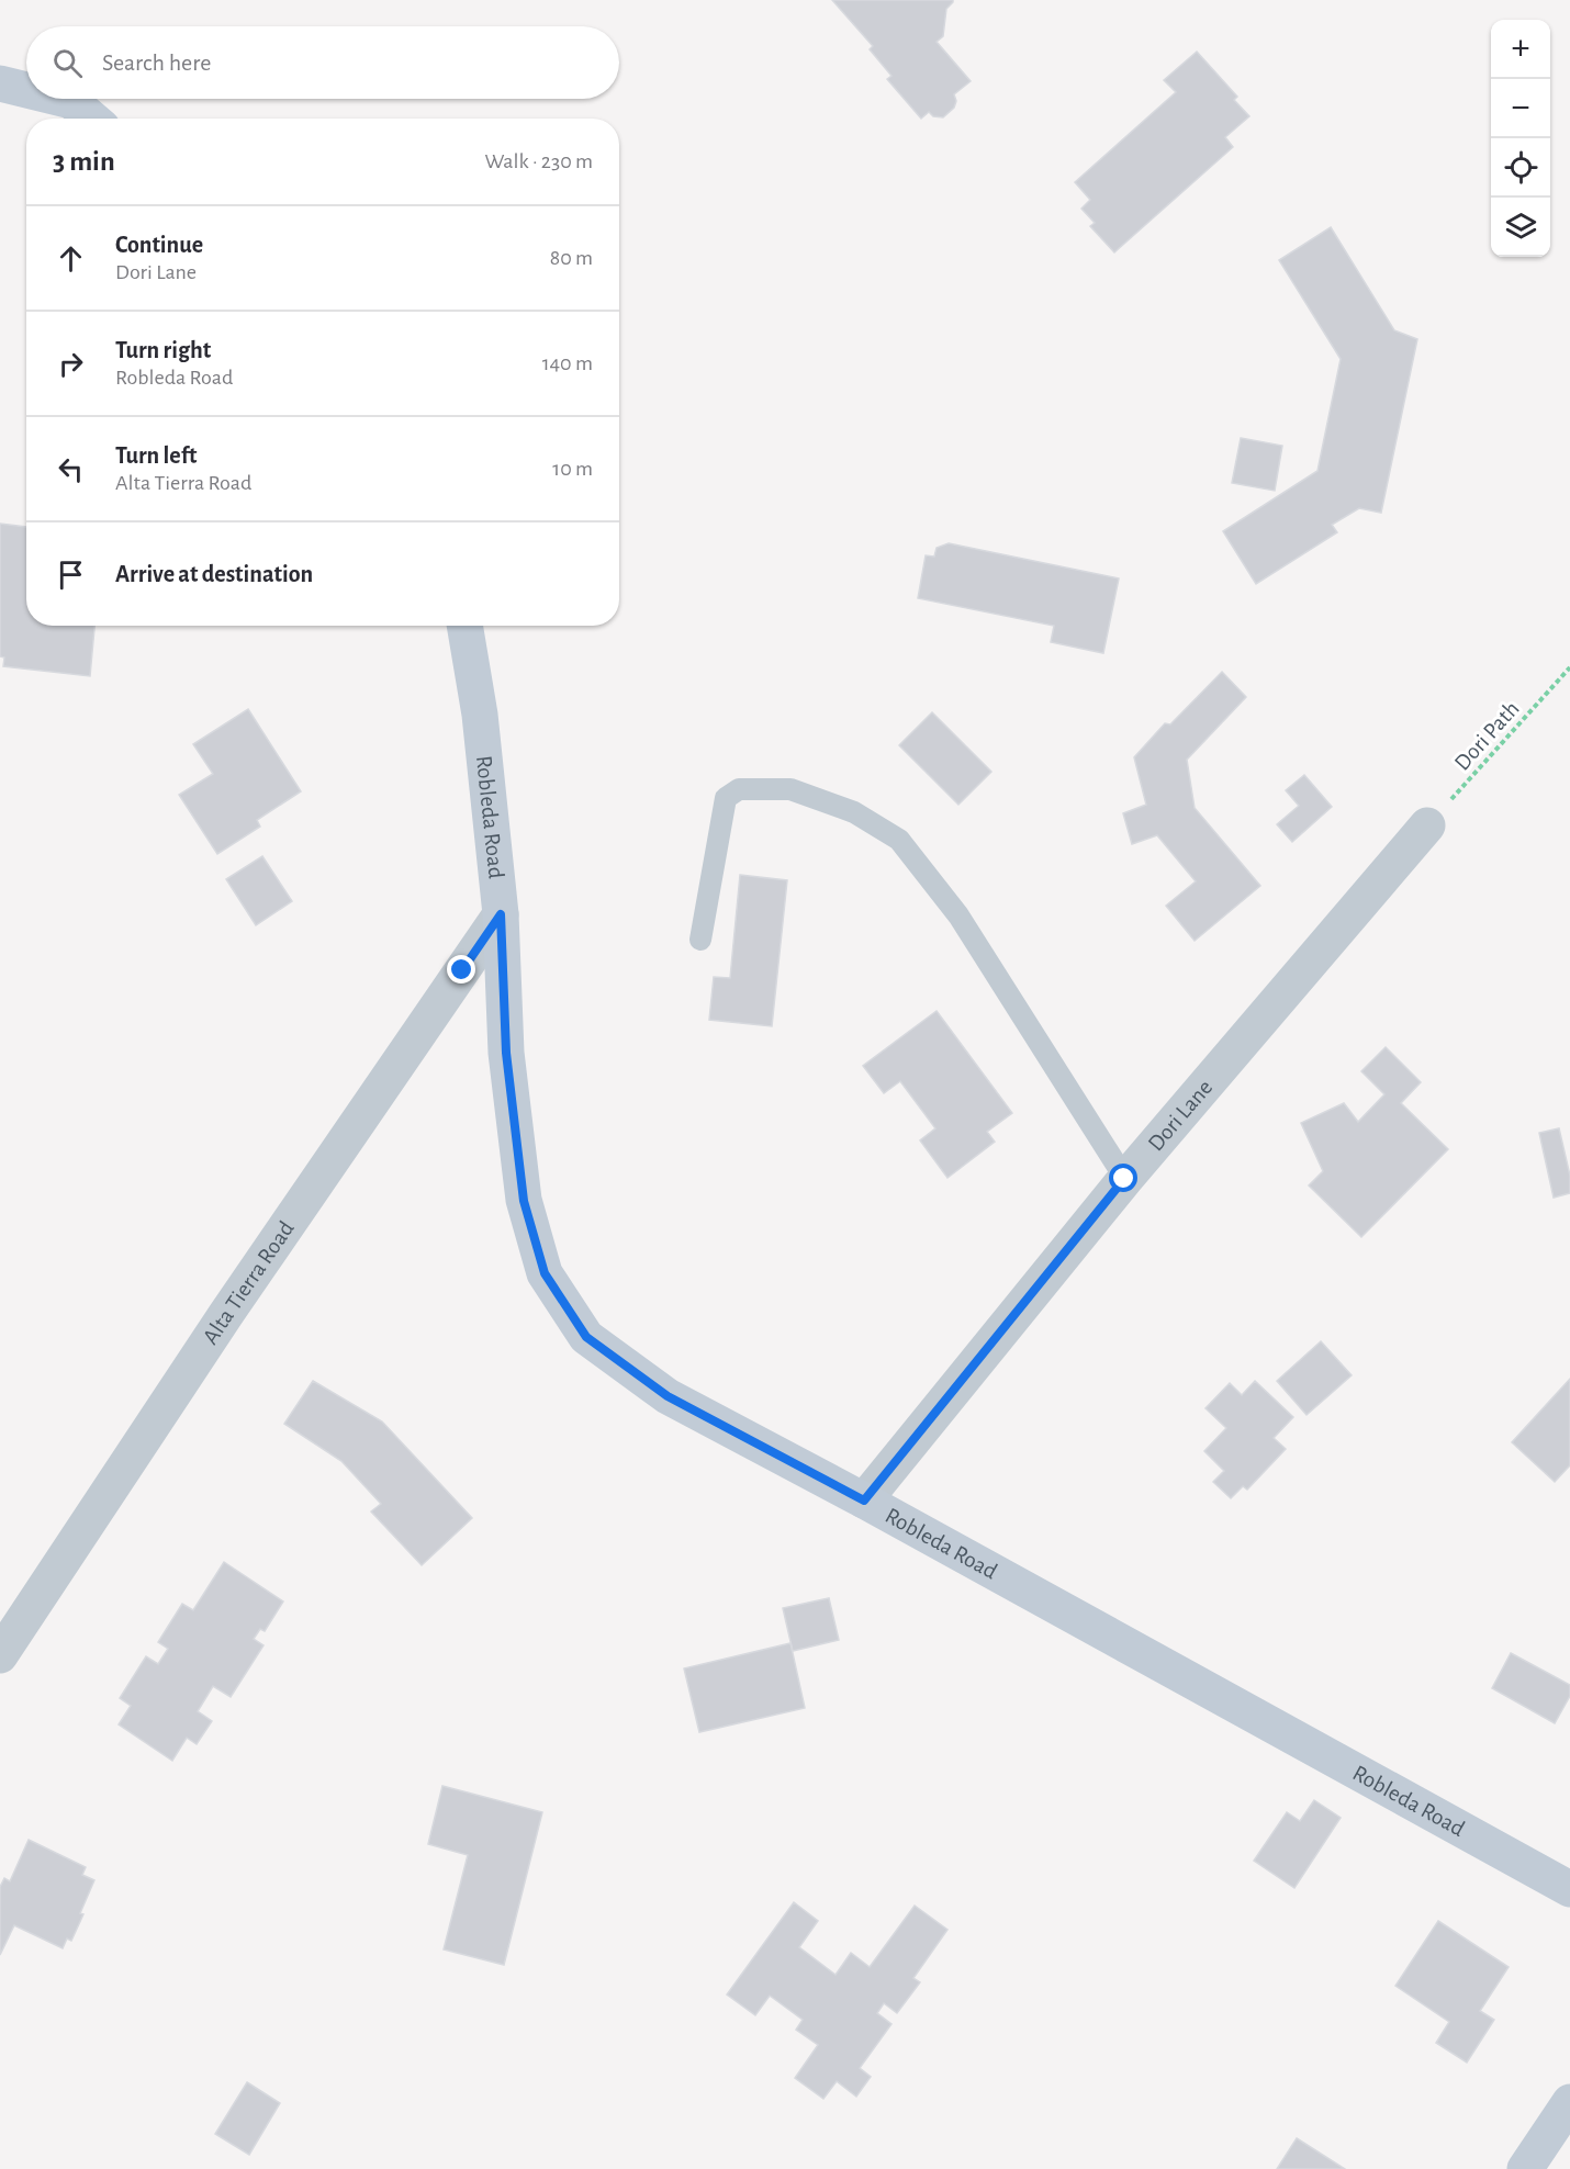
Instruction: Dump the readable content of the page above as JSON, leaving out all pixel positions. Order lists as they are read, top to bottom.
{
  "streets": {
    "street": ["Robleda Road", "Dori Lane", "Alta Tierra Road"],
    "path": ["Dori Path"]
  },
  "crossings": [
    ["Dori Path", "Dori Lane"],
    ["Robleda Road", "Dori Lane"],
    ["Robleda Road", "Alta Tierra Road"]
  ],
  "page": {
    "map_buttons": ["+", "−"],
    "search": "Search here",
    "heading": ["3 min", "Walk · 230 m"],
    "list": [
      ["Continue", "Dori Lane", "80 m"],
      ["Turn right", "Robleda Road", "140 m"],
      ["Turn left", "Alta Tierra Road", "10 m"],
      "Arrive at destination"
    ]
  }
}
